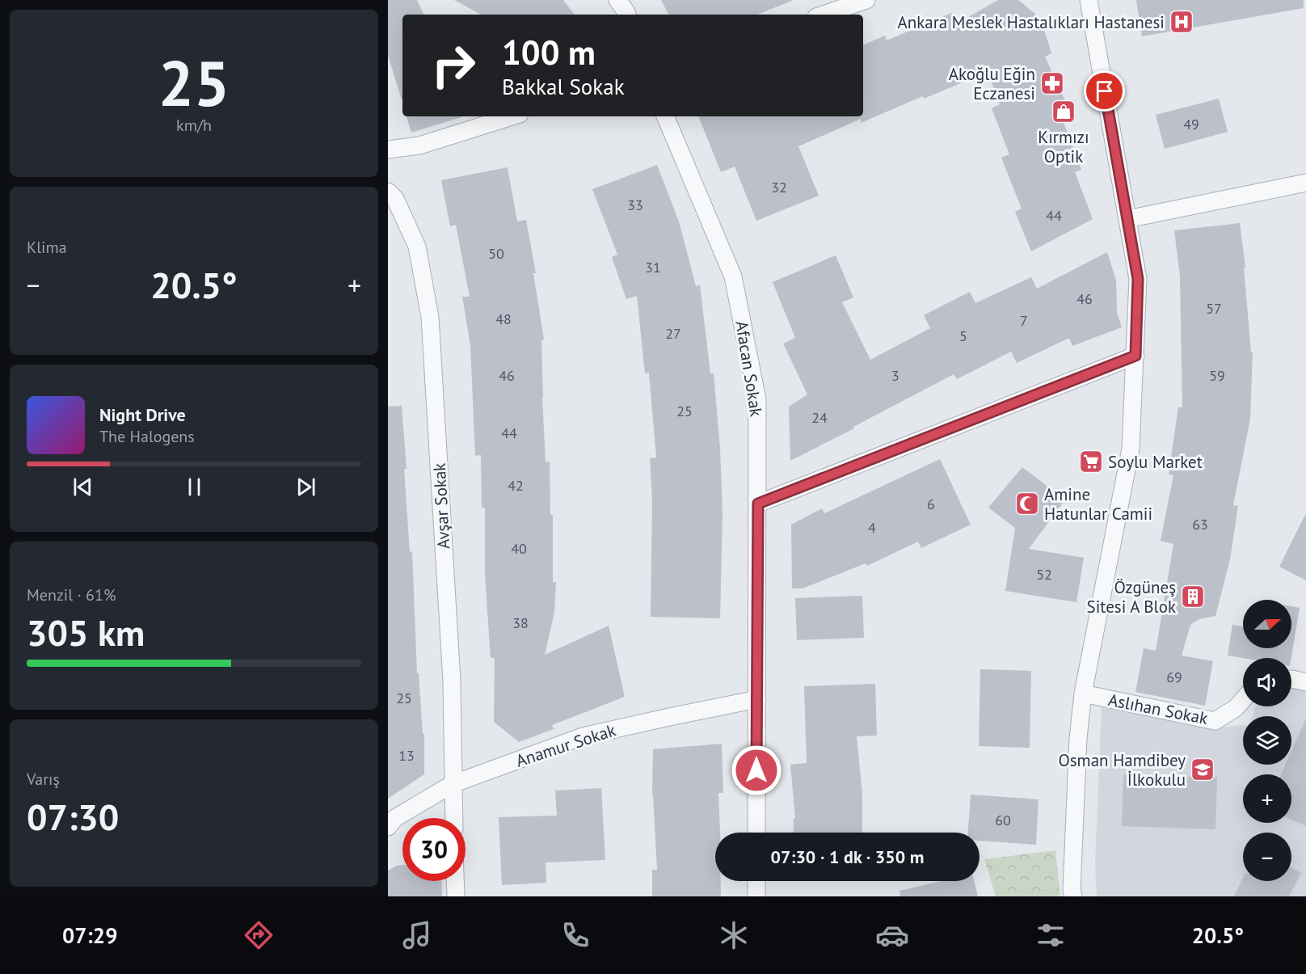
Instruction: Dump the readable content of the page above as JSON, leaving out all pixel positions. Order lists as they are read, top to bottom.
{
  "streets": {
    "street": [
      "Afacan Sokak",
      "Avşar Sokak",
      "Aslıhan Sokak",
      "Anamur Sokak"
    ]
  },
  "crossings": [
    ["Afacan Sokak", "Anamur Sokak"],
    ["Avşar Sokak", "Anamur Sokak"]
  ],
  "places": {
    "hospital": ["Ankara Meslek Hastalıkları Hastanesi"],
    "pharmacy": ["Akoğlu Eğin Eczanesi"],
    "shop": ["Kırmızı Optik"],
    "supermarket": ["Soylu Market"],
    "mosque": ["Amine Hatunlar Camii"],
    "building": ["Özgüneş Sitesi A Blok"],
    "school or university": ["Osman Hamdibey İlkokulu"]
  },
  "house_numbers": [
    "49",
    "32",
    "33",
    "44",
    "50",
    "31",
    "46",
    "57",
    "48",
    "7",
    "27",
    "5",
    "46",
    "3",
    "59",
    "25",
    "24",
    "44",
    "42",
    "6",
    "63",
    "4",
    "40",
    "52",
    "38",
    "69",
    "25",
    "13",
    "60"
  ],
  "north": "right",
  "page": {
    "tile": [
      ["25", "km/h"],
      "Klima",
      ["Menzil · 61%", "305 km"],
      ["Varış", "07:30"]
    ],
    "turn": ["100 m", "Bakkal Sokak"],
    "heat": ["−", "20.5°", "+"],
    "song": ["Night Drive", "The Halogens"],
    "map_buttons": ["+", "−"],
    "limit": "30",
    "trip": "07:30 · 1 dk · 350 m",
    "tabs": ["07:29", "20.5°"]
  }
}
